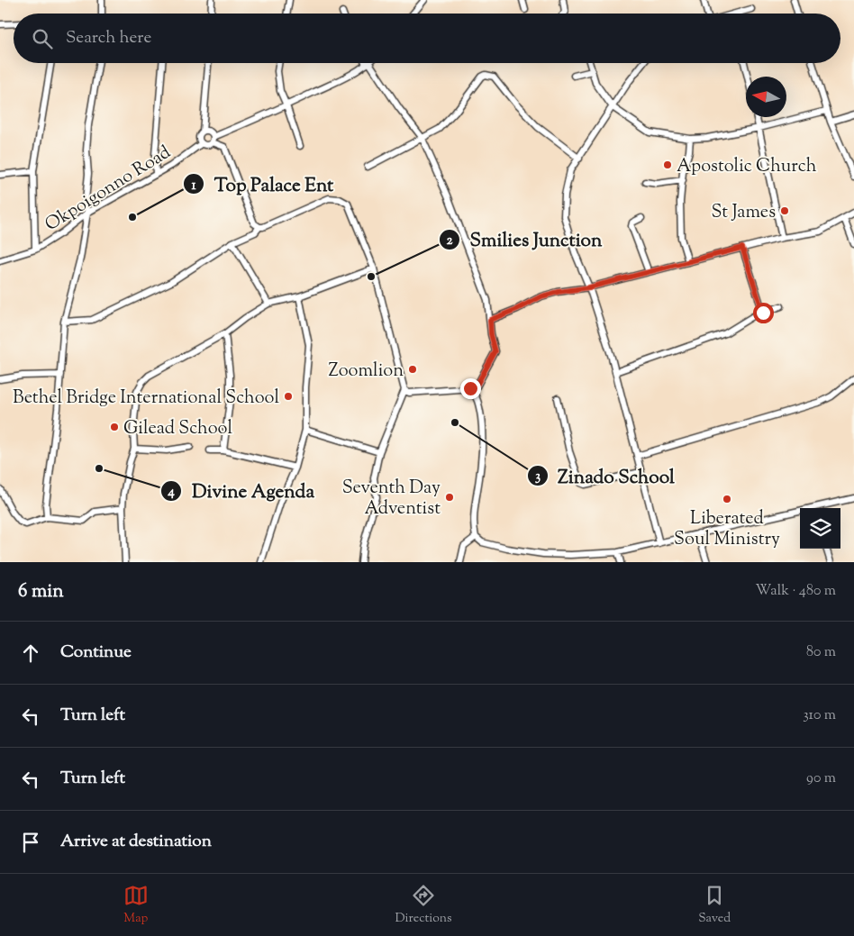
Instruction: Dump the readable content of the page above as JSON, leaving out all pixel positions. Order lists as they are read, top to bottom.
{
  "streets": {
    "street": ["Okpoigonno Road"]
  },
  "places": [
    "Apostolic Church",
    "St James",
    "Top Palace Ent",
    "Smilies Junction",
    "Zoomlion",
    "Bethel Bridge International School",
    "Zinado School",
    "Gilead School",
    "Divine Agenda",
    "Seventh Day Adventist",
    "Liberated Soul Ministry"
  ],
  "north": "left",
  "page": {
    "search": "Search here",
    "heading": ["6 min", "Walk · 480 m"],
    "list": [
      ["Continue", "80 m"],
      ["Turn left", "310 m"],
      ["Turn left", "90 m"],
      "Arrive at destination"
    ],
    "nav": ["Map", "Directions", "Saved"]
  }
}
